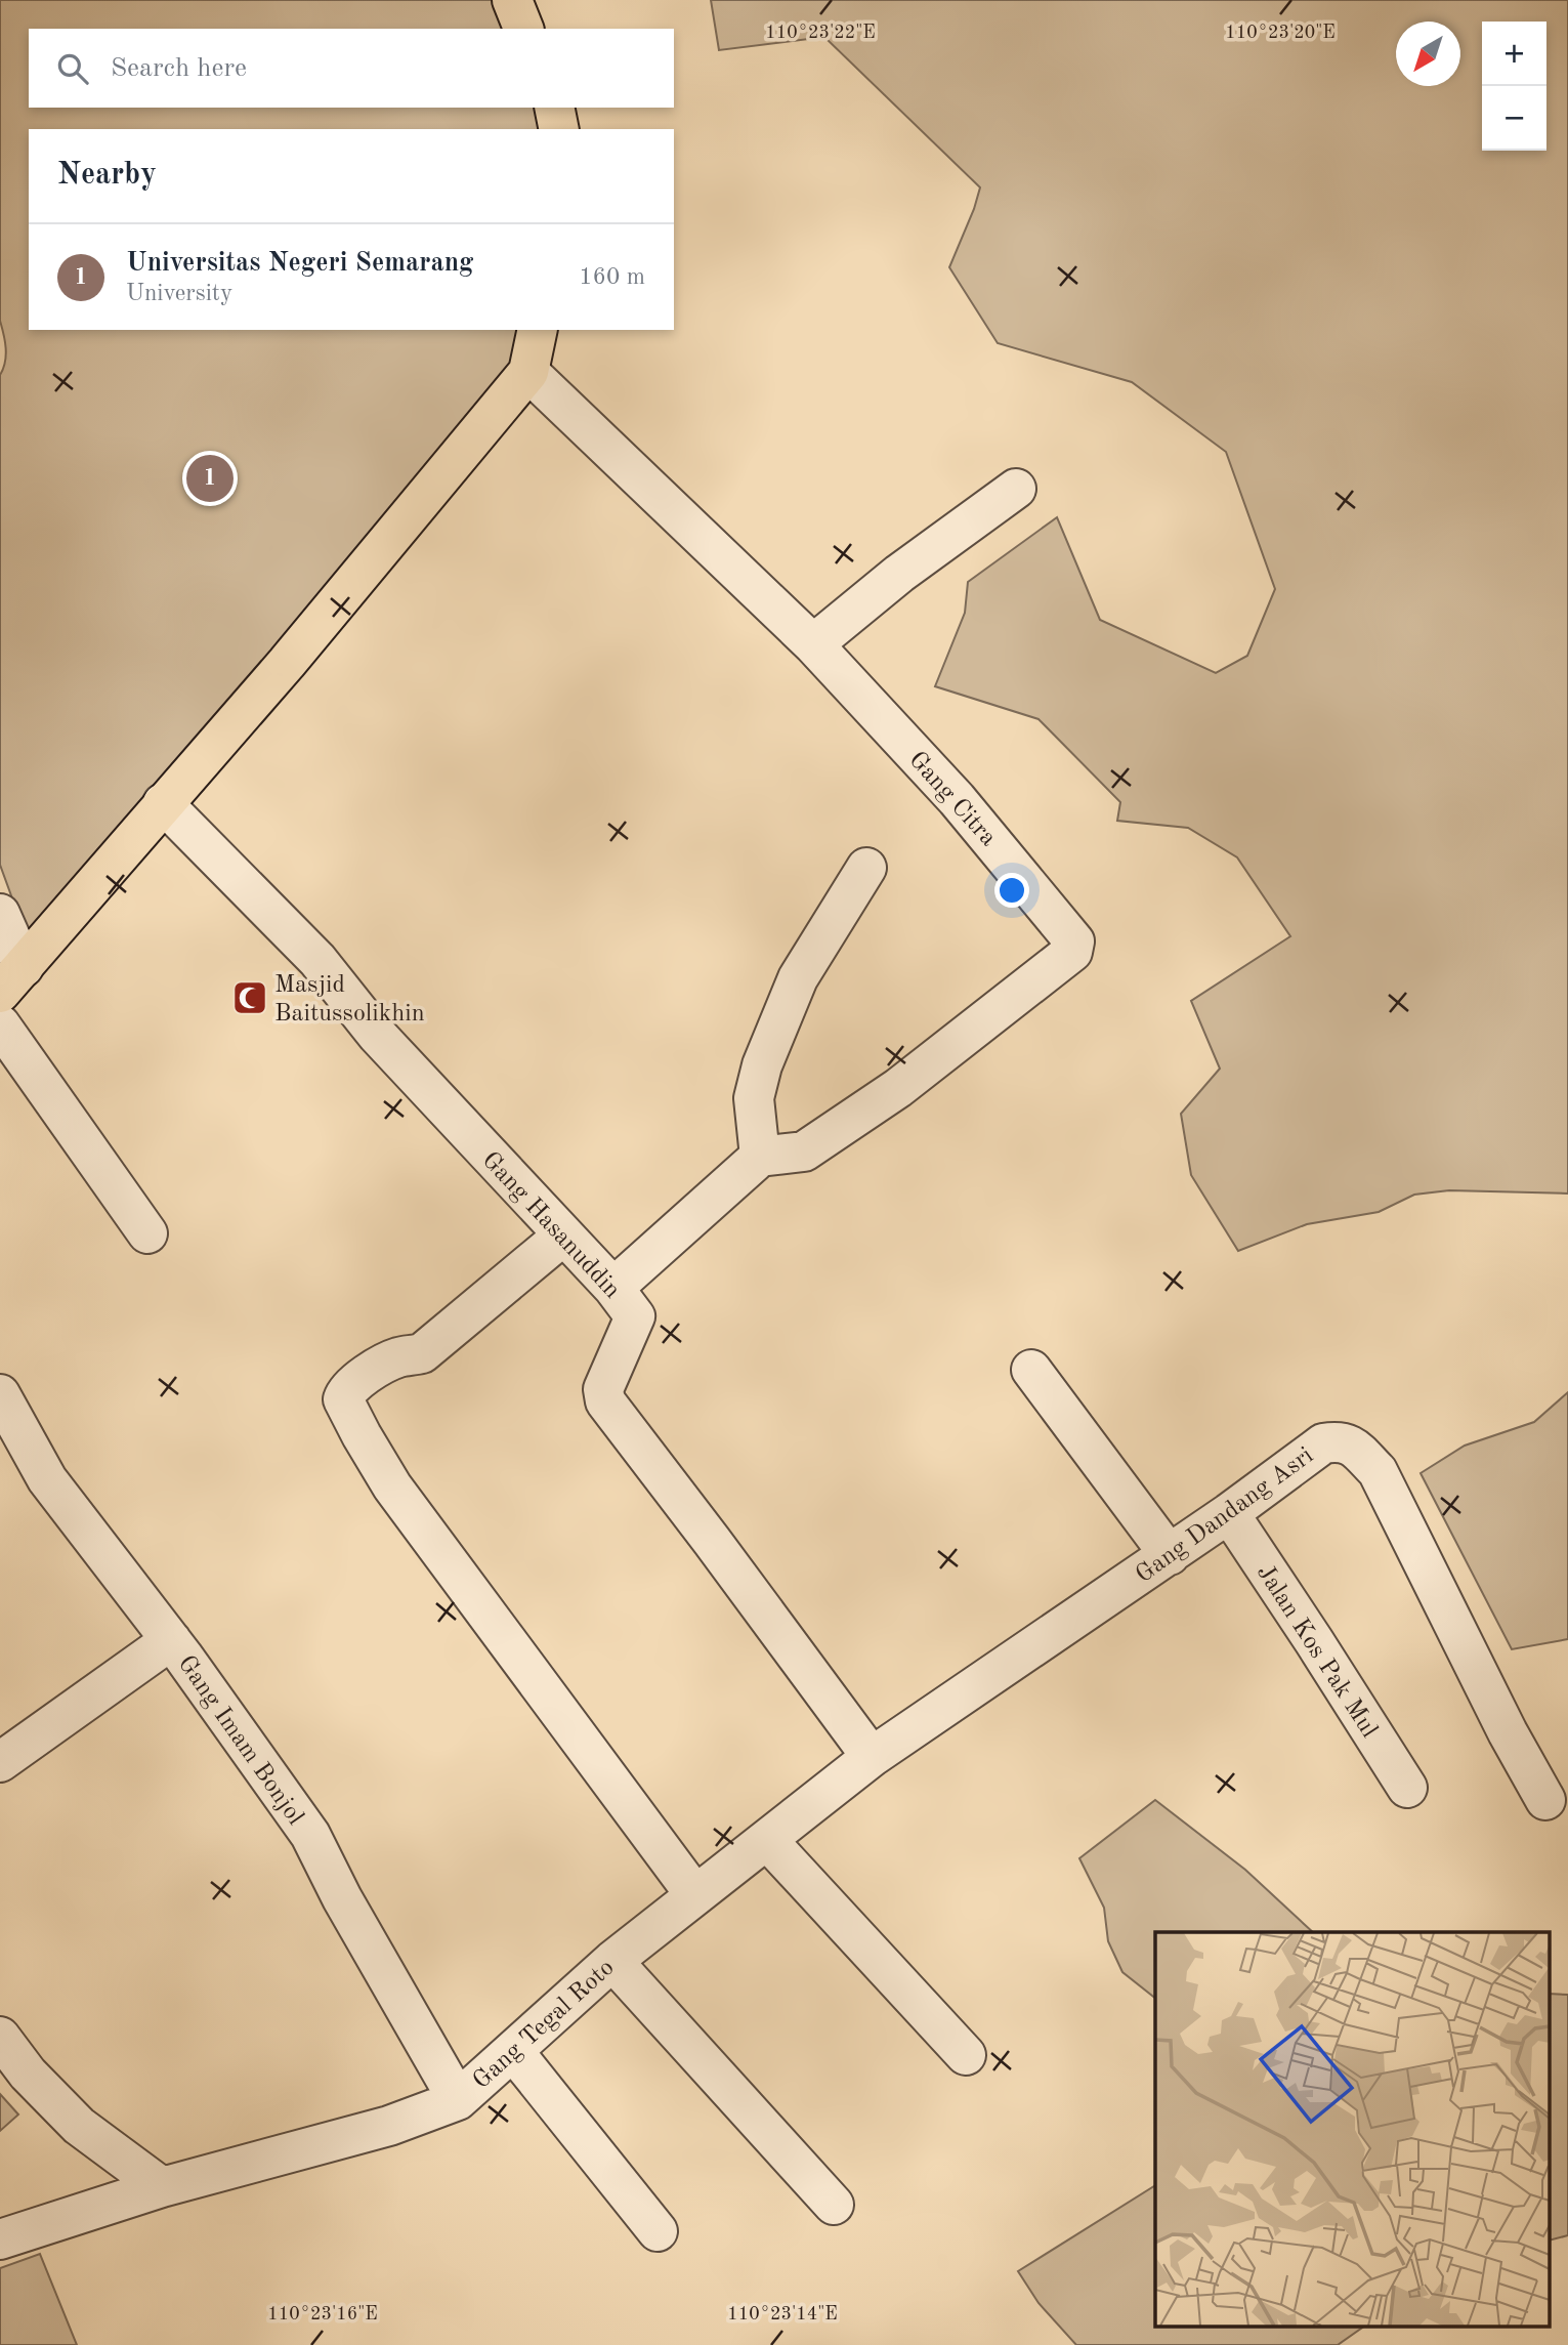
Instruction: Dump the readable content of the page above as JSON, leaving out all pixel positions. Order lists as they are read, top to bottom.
{
  "streets": {
    "street": [
      "Gang Citra",
      "Gang Hasanuddin",
      "Gang Dandang Asri",
      "Jalan Kos Pak Mul",
      "Gang Imam Bonjol",
      "Gang Tegal Roto"
    ]
  },
  "crossings": [
    ["Gang Hasanuddin", "Gang Dandang Asri"],
    ["Gang Hasanuddin", "Gang Tegal Roto"],
    ["Gang Dandang Asri", "Jalan Kos Pak Mul"],
    ["Gang Dandang Asri", "Gang Tegal Roto"],
    ["Gang Imam Bonjol", "Gang Tegal Roto"]
  ],
  "places": {
    "mosque": ["Masjid Baitussolikhin"]
  },
  "north": "bottom left",
  "page": {
    "map_buttons": ["+", "−"],
    "search": "Search here",
    "heading": "Nearby",
    "list": [
      {
        "mark": "1",
        "name": "Universitas Negeri Semarang",
        "note": "University",
        "value": "160 m"
      }
    ],
    "pins": "1"
  },
  "coordinates": [
    "110°23'22\"E",
    "110°23'20\"E",
    "110°23'16\"E",
    "110°23'14\"E"
  ]
}
